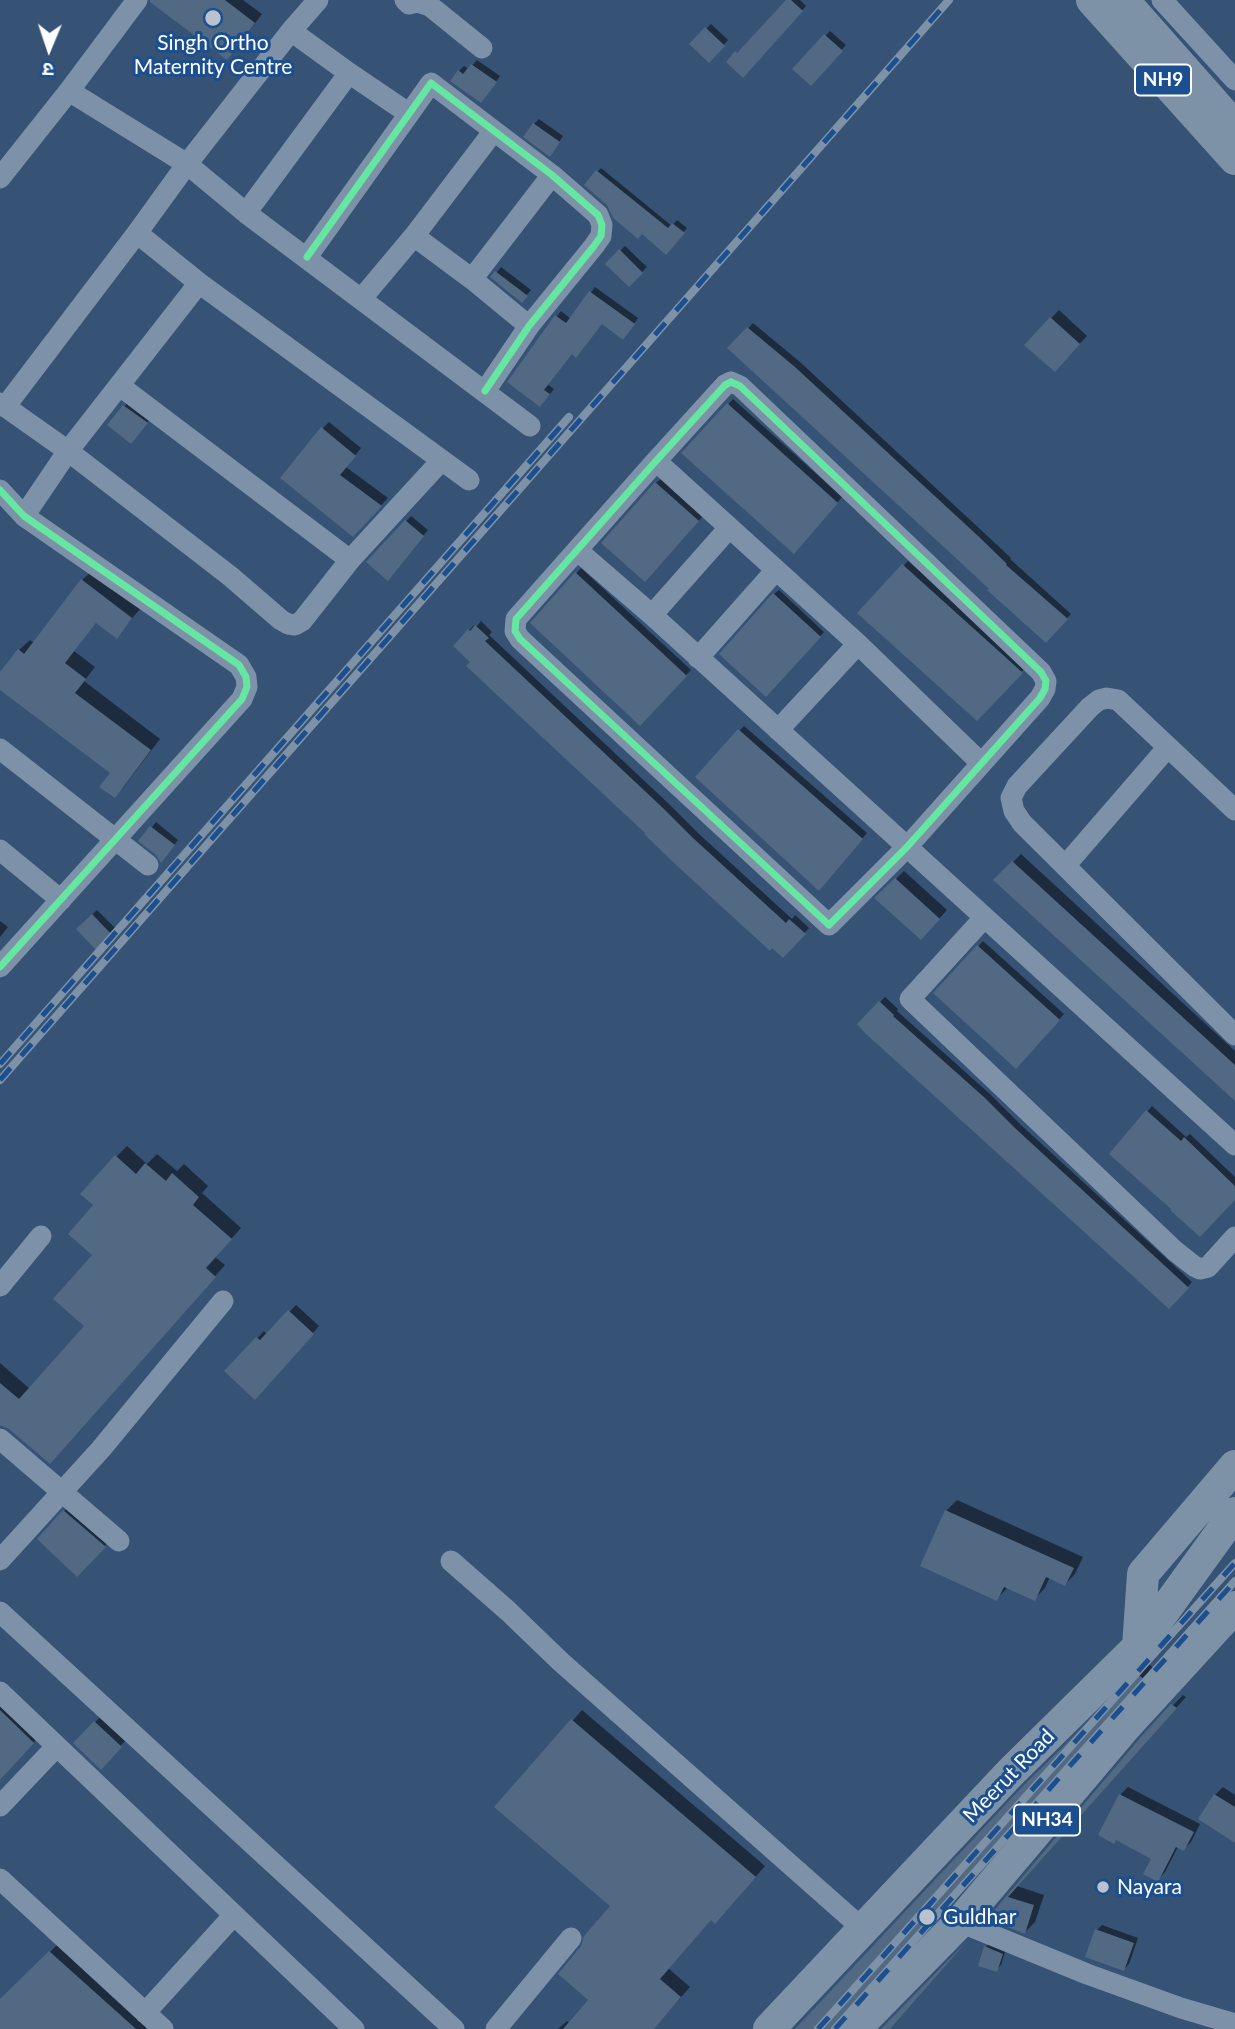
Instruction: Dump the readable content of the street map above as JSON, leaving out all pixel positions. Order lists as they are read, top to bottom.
{
  "streets": {
    "highway": ["NH9", "Meerut Road", "NH34"]
  },
  "places": ["Singh Ortho Maternity Centre", "Nayara", "Guldhar"],
  "north": "bottom"
}
